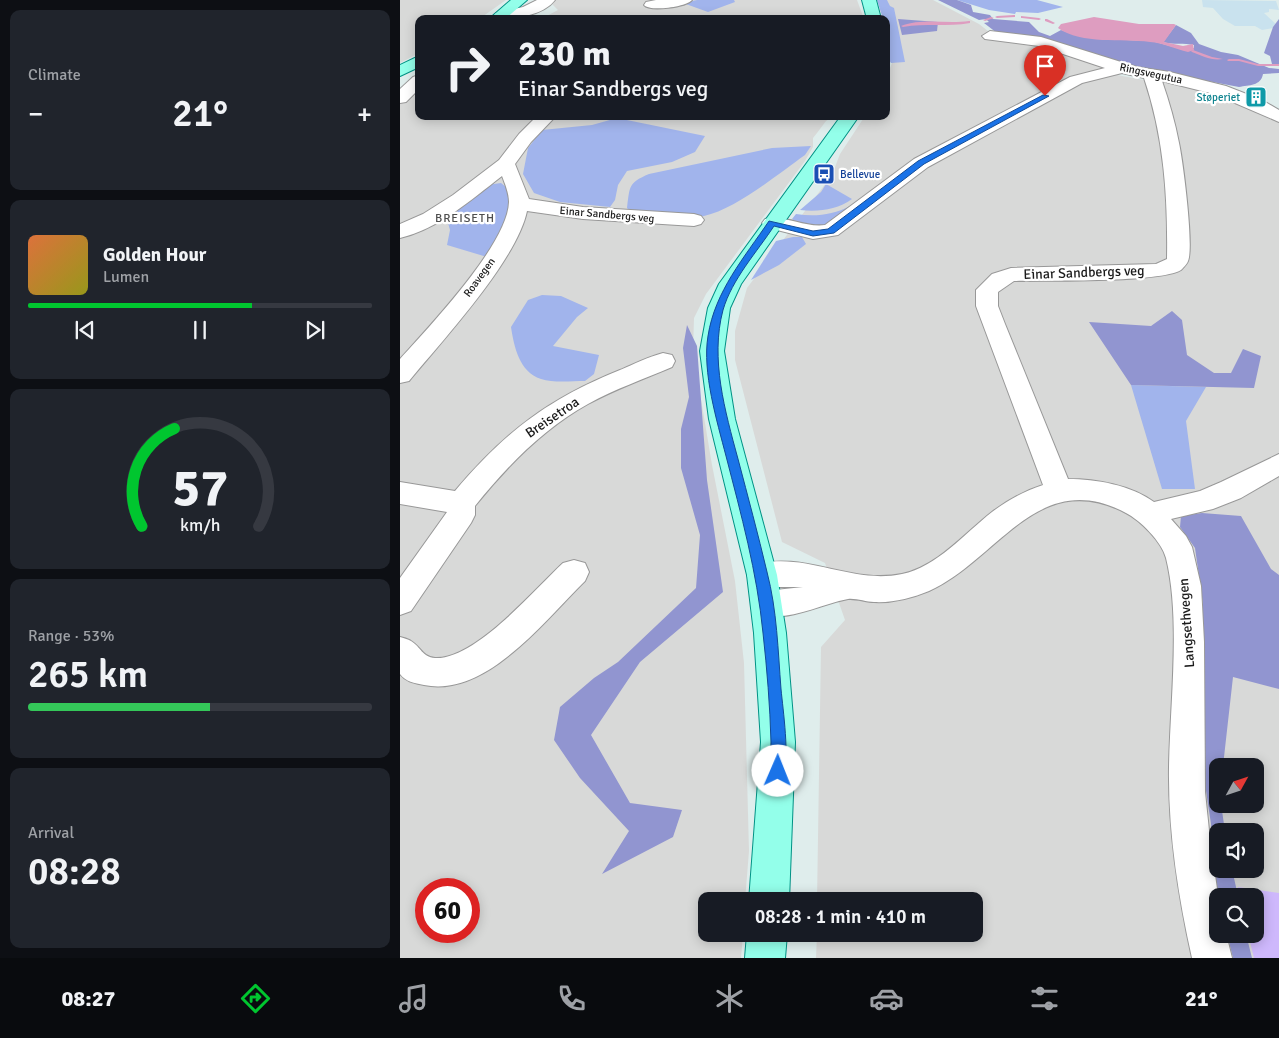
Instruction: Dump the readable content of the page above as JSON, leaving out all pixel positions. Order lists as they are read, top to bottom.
{
  "streets": {
    "street": [
      "Ringsvegutua",
      "Einar Sandbergs veg",
      "Roavegen",
      "Breisetroa",
      "Langsethvegen"
    ]
  },
  "crossings": [
    ["Ringsvegutua", "Einar Sandbergs veg"],
    ["Einar Sandbergs veg", "Roavegen"],
    ["Einar Sandbergs veg", "Langsethvegen"]
  ],
  "districts": ["BREISETH"],
  "places": {
    "building": ["Støperiet"],
    "bus stop": ["Bellevue"]
  },
  "north": "top right",
  "page": {
    "tile": [
      "Climate",
      ["Range · 53%", "265 km"],
      ["Arrival", "08:28"]
    ],
    "turn": ["230 m", "Einar Sandbergs veg"],
    "heat": ["−", "21°", "+"],
    "song": ["Golden Hour", "Lumen"],
    "limit": "60",
    "trip": "08:28 · 1 min · 410 m",
    "tabs": ["08:27", "21°"],
    "gauge": ["57", "km/h"]
  }
}
